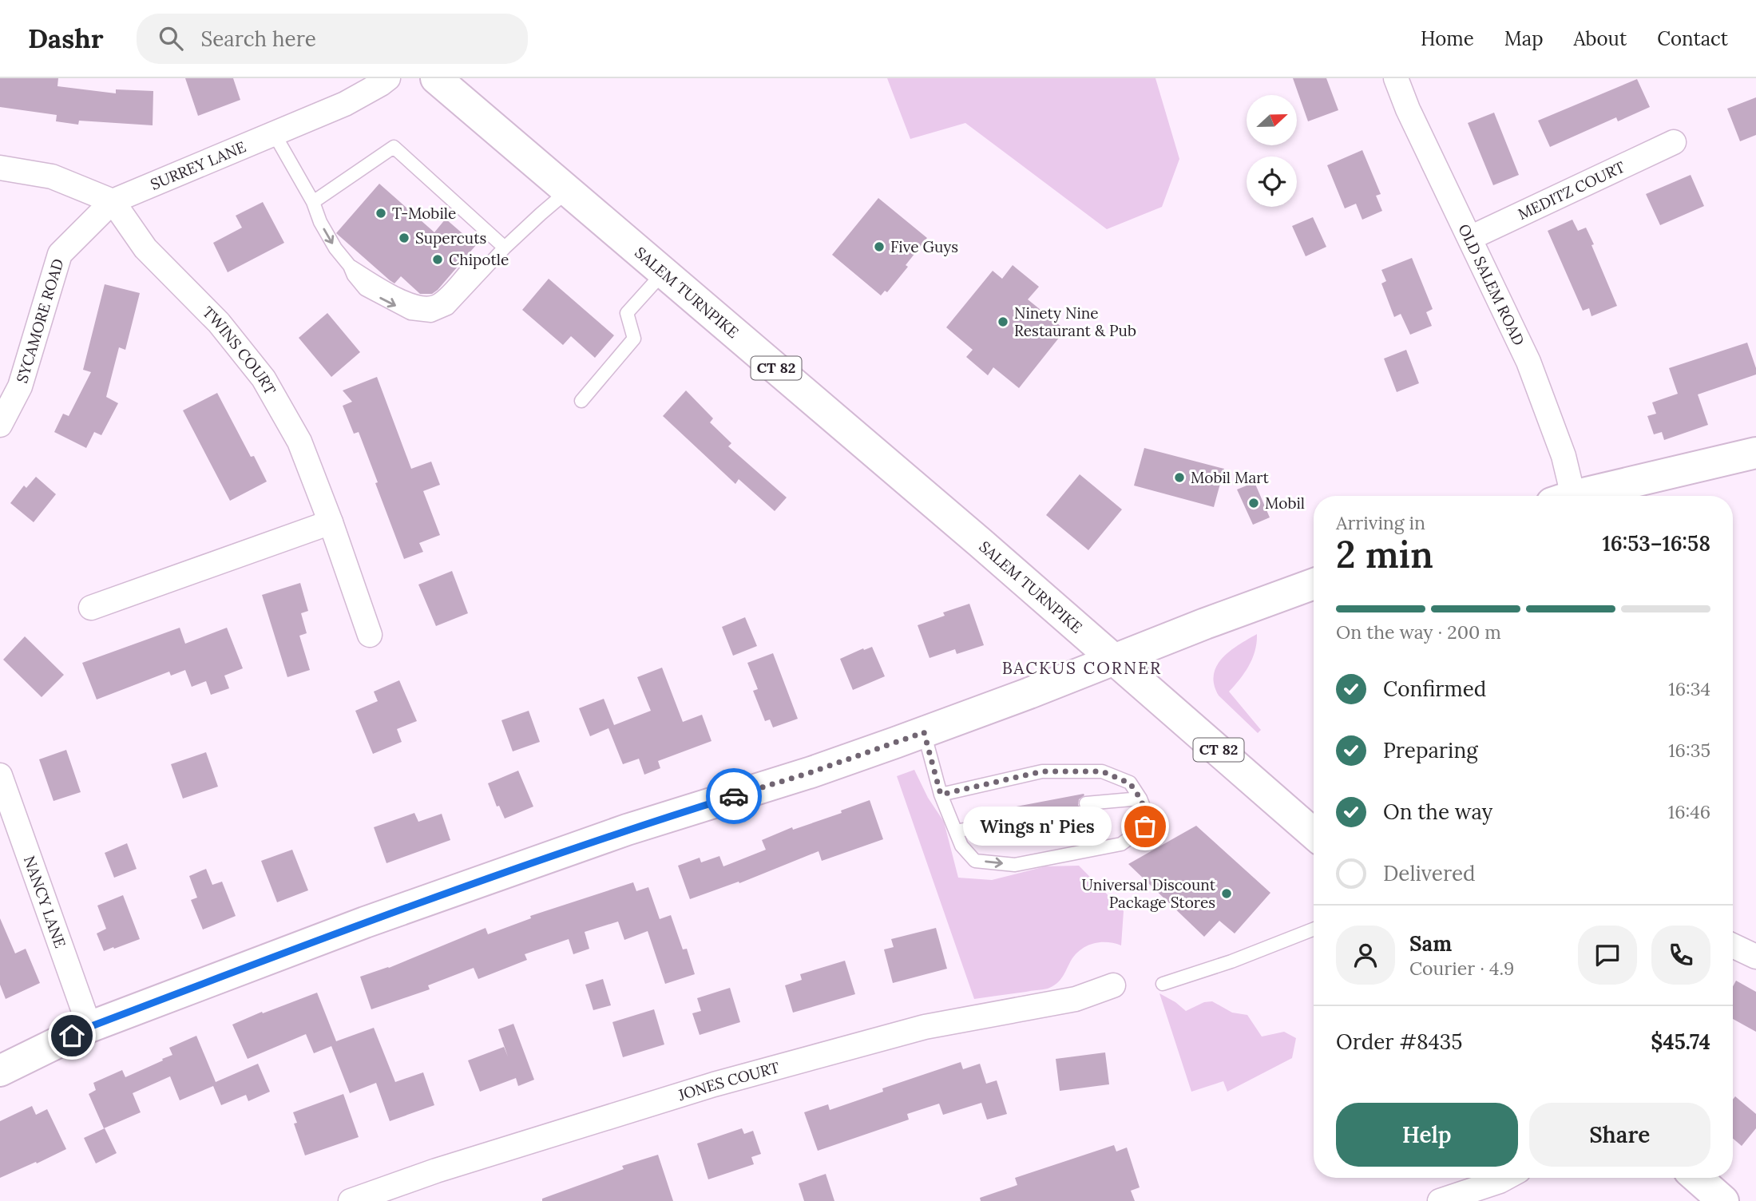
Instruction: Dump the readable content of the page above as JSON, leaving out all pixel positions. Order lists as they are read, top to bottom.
{
  "streets": {
    "main road": ["SALEM TURNPIKE", "CT 82"],
    "street": [
      "SURREY LANE",
      "MEDITZ COURT",
      "OLD SALEM ROAD",
      "SYCAMORE ROAD",
      "TWINS COURT",
      "NANCY LANE",
      "JONES COURT"
    ]
  },
  "crossings": [
    ["SURREY LANE", "SYCAMORE ROAD"],
    ["SURREY LANE", "TWINS COURT"],
    ["MEDITZ COURT", "OLD SALEM ROAD"],
    ["SALEM TURNPIKE", "CT 82"],
    ["SYCAMORE ROAD", "TWINS COURT"]
  ],
  "districts": ["BACKUS CORNER"],
  "places": [
    "T-Mobile",
    "Supercuts",
    "Five Guys",
    "Chipotle",
    "Ninety Nine Restaurant & Pub",
    "Mobil Mart",
    "Mobil",
    "Wings n' Pies",
    "Universal Discount Package Stores"
  ],
  "north": "right",
  "page": {
    "header": "Dashr",
    "search": "Search here",
    "nav": [
      "Home",
      "Map",
      "About",
      "Contact"
    ],
    "heading": ["2 min", "Arriving in", "16:53–16:58"],
    "panel": [
      "Sam",
      "Courier · 4.9",
      "Order #8435",
      "$45.74"
    ],
    "bar": "On the way · 200 m",
    "list": [
      ["Confirmed", "16:34"],
      ["Preparing", "16:35"],
      ["On the way", "16:46"],
      "Delivered"
    ],
    "bubble": "Wings n' Pies",
    "buttons": ["Help", "Share"]
  }
}
